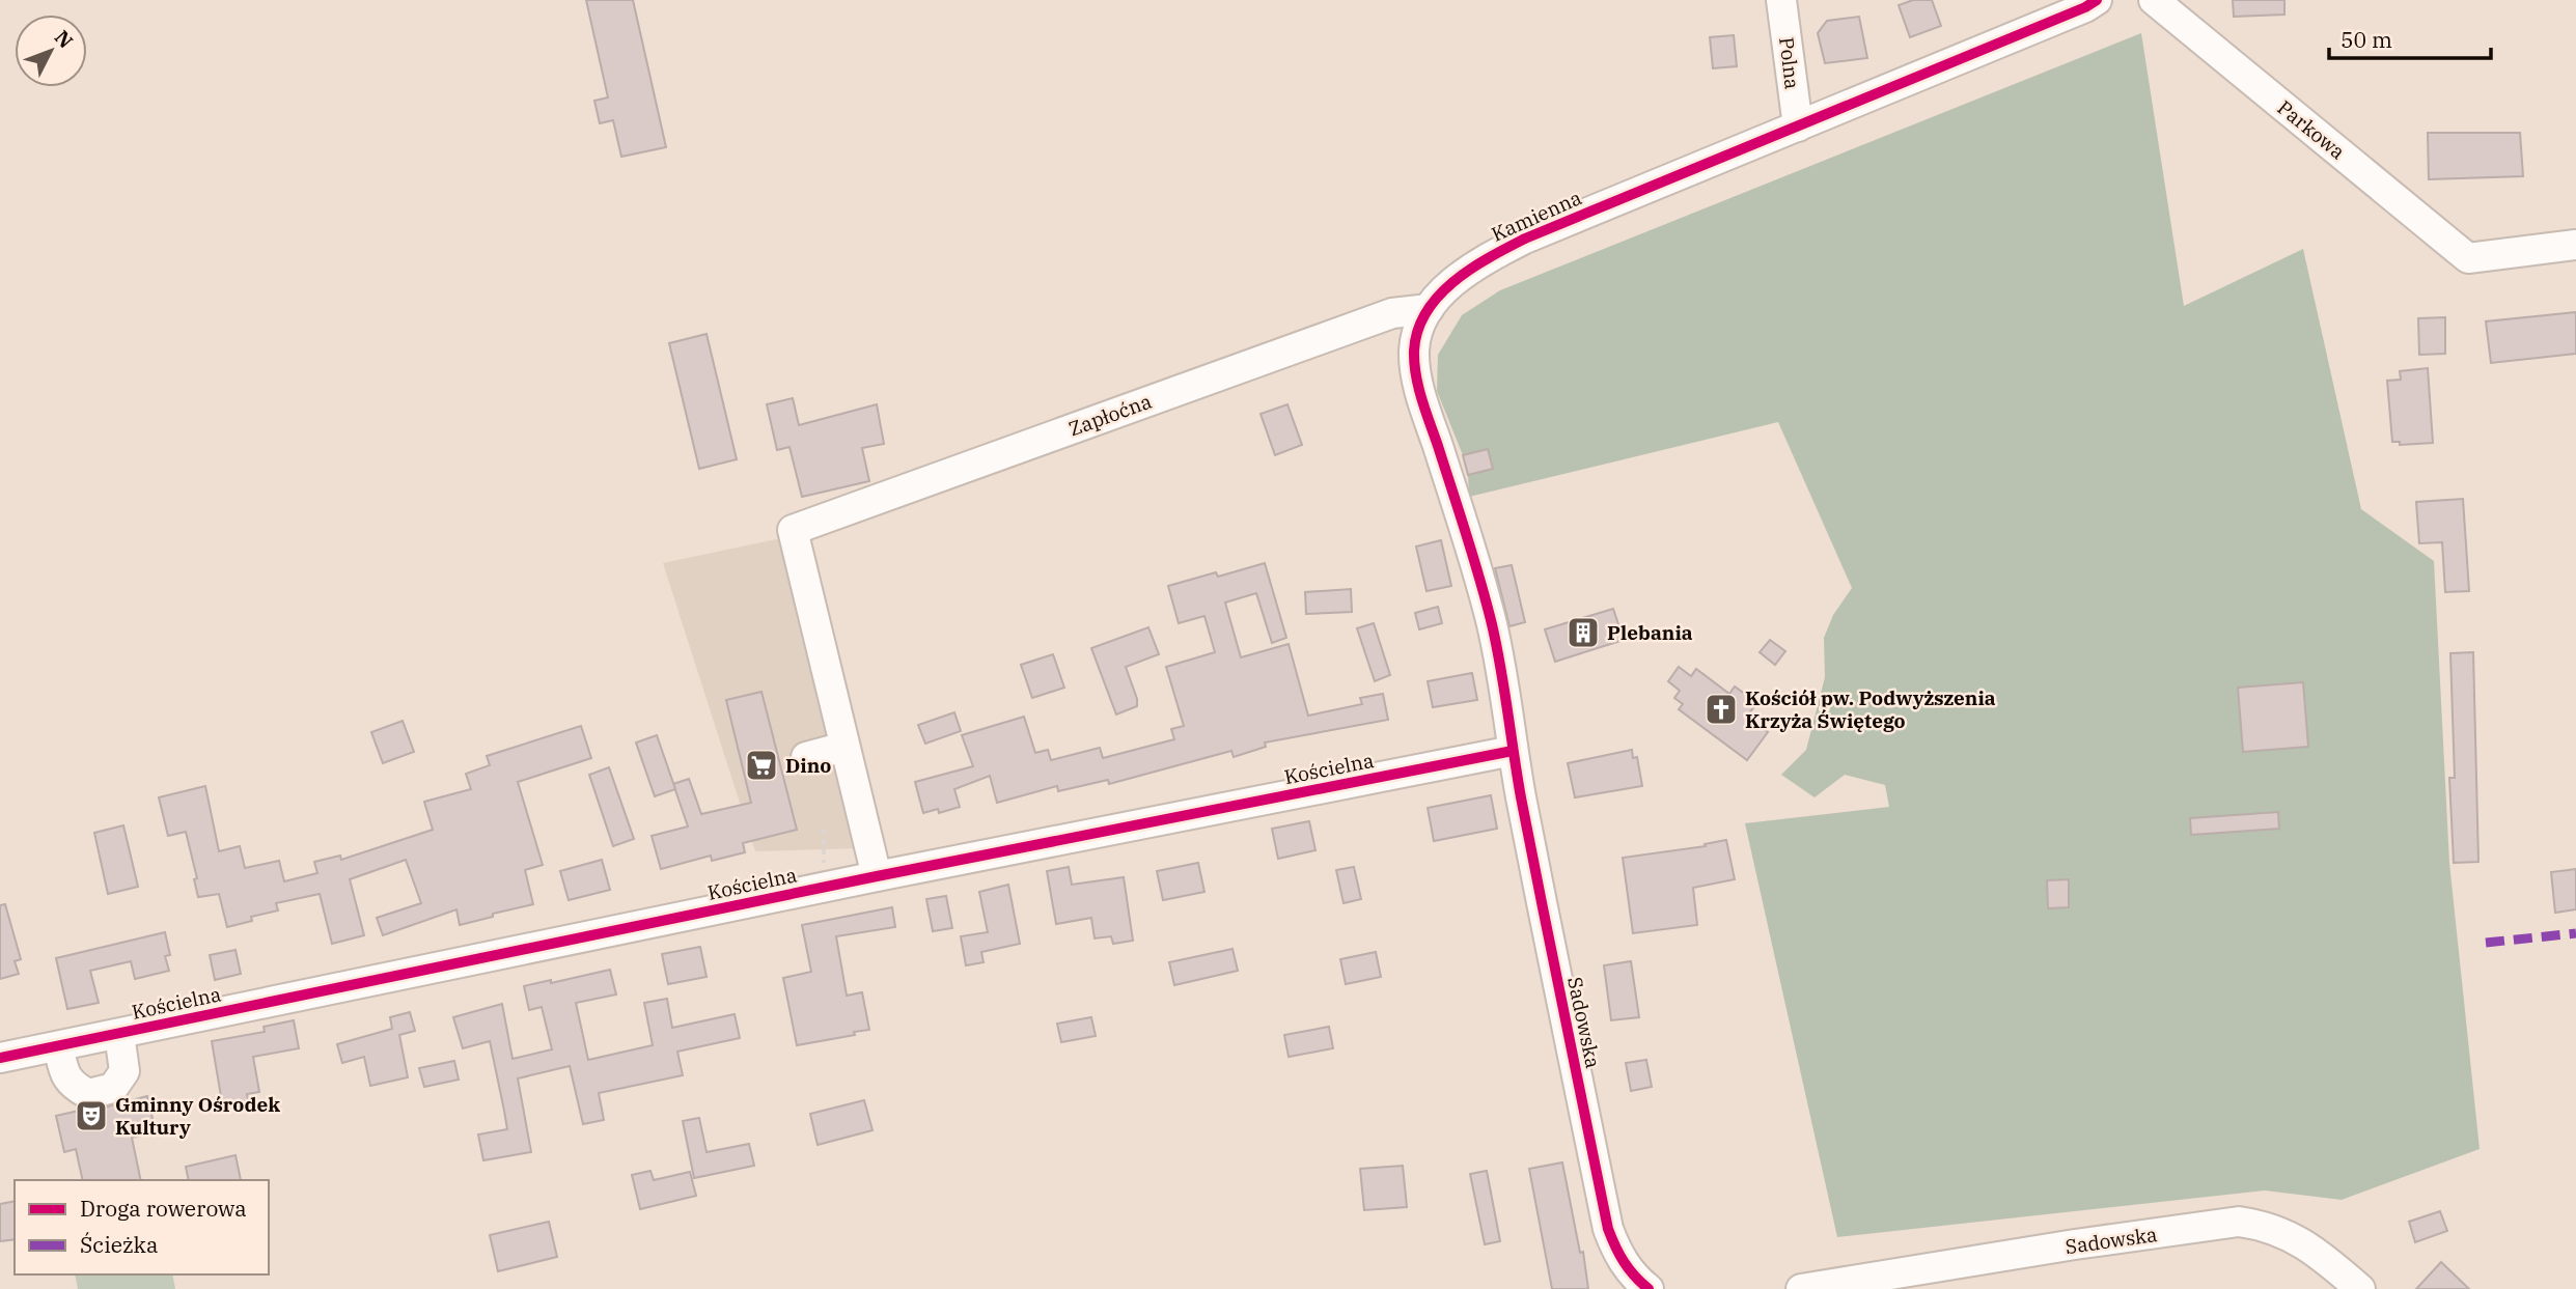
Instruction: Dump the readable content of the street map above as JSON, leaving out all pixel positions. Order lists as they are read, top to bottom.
{
  "streets": {
    "street": [
      "Polna",
      "Parkowa",
      "Kamienna",
      "Zapłoćna",
      "Kościelna",
      "Sadowska"
    ]
  },
  "crossings": [
    ["Polna", "Kamienna"],
    ["Kamienna", "Zapłoćna"],
    ["Kamienna", "Kościelna"],
    ["Kamienna", "Sadowska"],
    ["Kościelna", "Sadowska"]
  ],
  "places": {
    "building": ["Plebania"],
    "church": ["Kościół pw. Podwyższenia Krzyża Świętego"],
    "supermarket": ["Dino"],
    "theatre": ["Gminny Ośrodek Kultury"]
  },
  "legend": ["Droga rowerowa", "Ścieżka"],
  "scale_bar": "50 m",
  "north": "top right"
}
